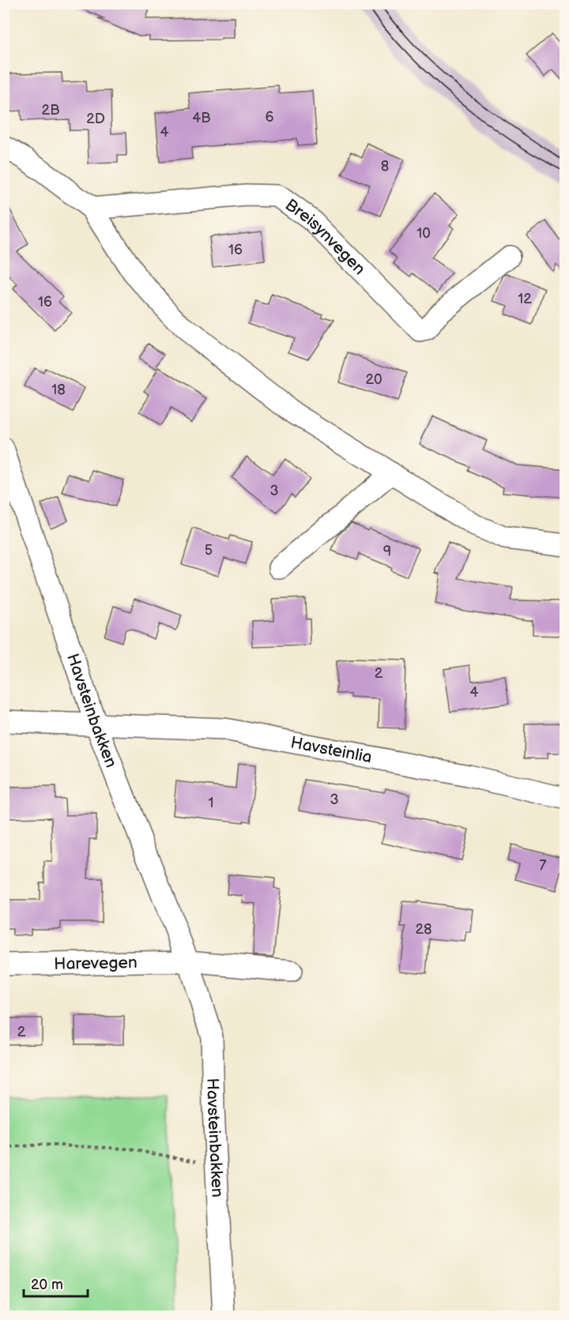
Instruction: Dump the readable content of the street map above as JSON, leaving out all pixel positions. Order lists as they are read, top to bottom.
{
  "streets": {
    "street": [
      "Breisynvegen",
      "Havsteinbakken",
      "Havsteinlia",
      "Harevegen"
    ]
  },
  "crossings": [
    ["Havsteinbakken", "Havsteinlia"],
    ["Havsteinbakken", "Harevegen"]
  ],
  "house_numbers": [
    "2B",
    "6",
    "4B",
    "2D",
    "4",
    "8",
    "10",
    "16",
    "12",
    "16",
    "20",
    "18",
    "3",
    "5",
    "9",
    "2",
    "4",
    "3",
    "1",
    "7",
    "28",
    "2"
  ],
  "scale_bar": "20 m"
}
